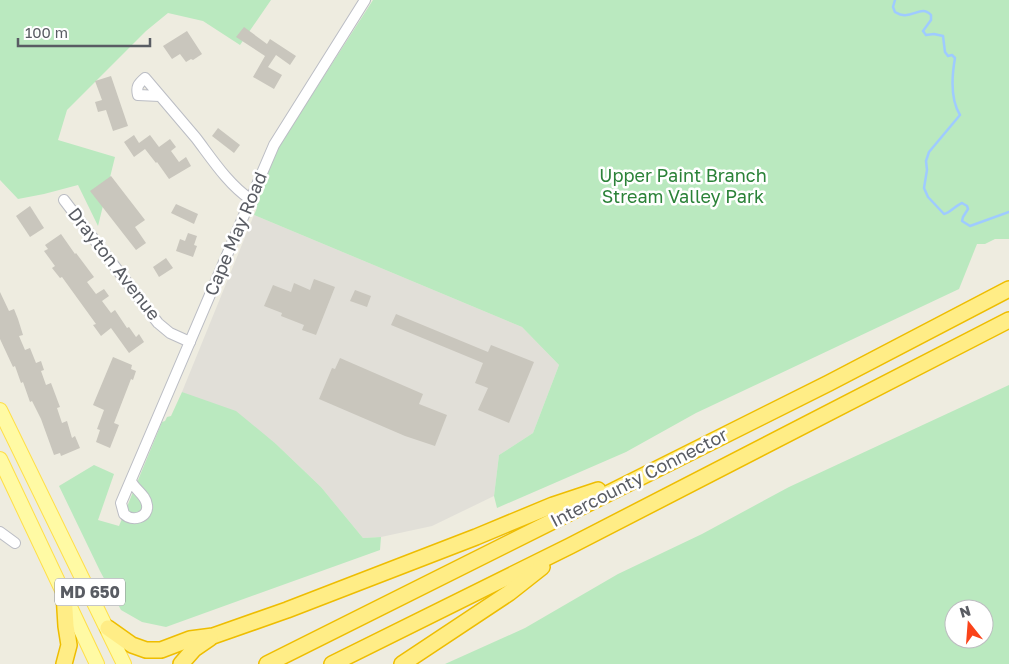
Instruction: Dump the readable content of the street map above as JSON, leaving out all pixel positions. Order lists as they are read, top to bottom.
{
  "streets": {
    "highway": ["Intercounty Connector"],
    "main road": ["MD 650"],
    "street": ["Cape May Road", "Drayton Avenue"]
  },
  "crossings": [
    ["Cape May Road", "Drayton Avenue"]
  ],
  "parks": ["Upper Paint Branch Stream Valley Park"],
  "scale_bar": "100 m",
  "north": "top"
}
